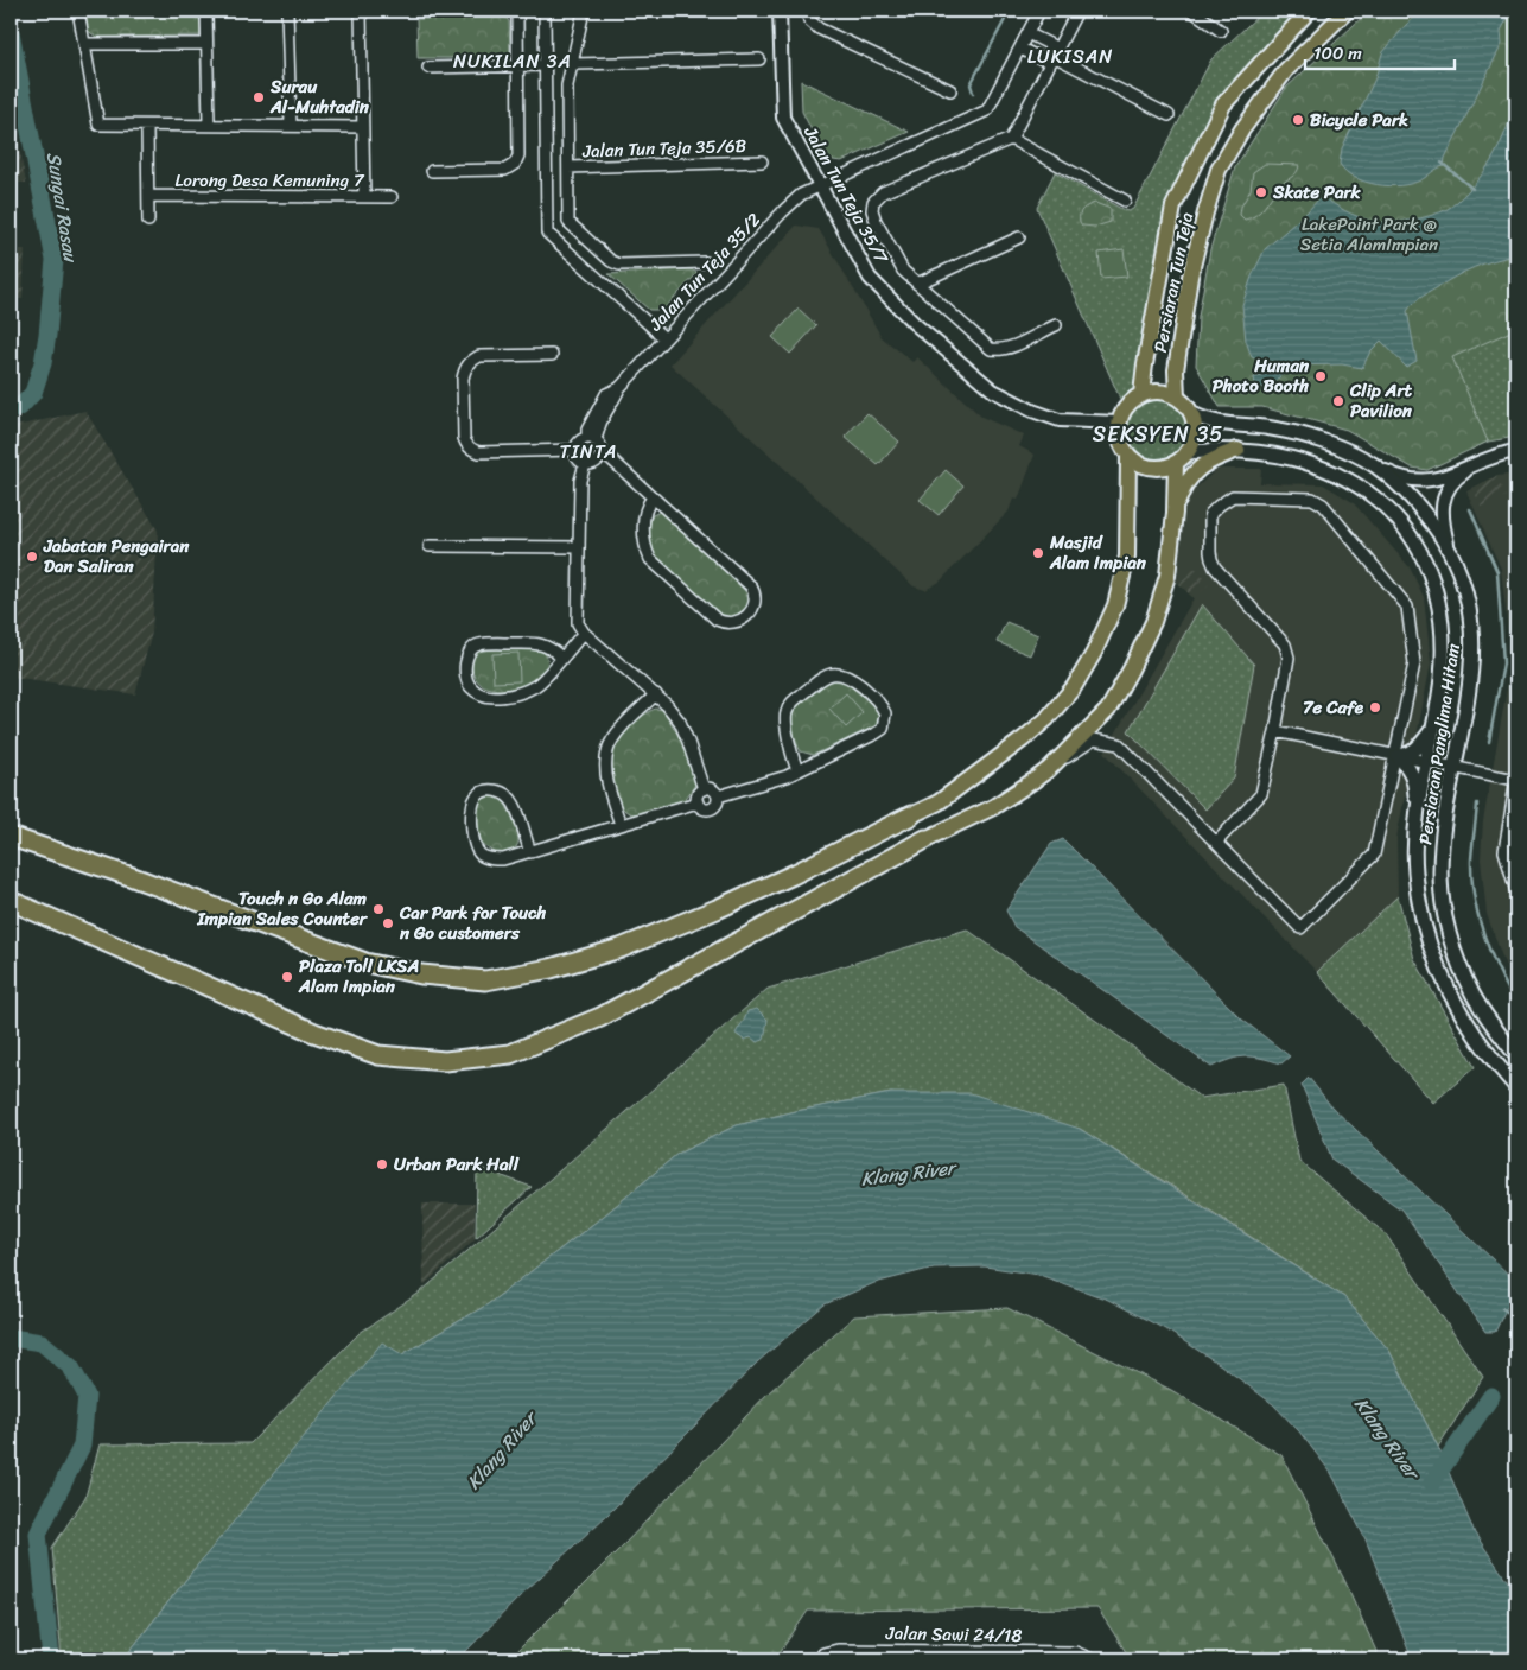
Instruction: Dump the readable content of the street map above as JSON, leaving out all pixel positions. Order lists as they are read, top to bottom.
{
  "streets": {
    "main road": ["Persiaran Tun Teja", "Persiaran Panglima Hitam"],
    "street": [
      "Jalan Tun Teja 35/6B",
      "Lorong Desa Kemuning 7",
      "Jalan Tun Teja 35/7",
      "Jalan Tun Teja 35/2",
      "Jalan Sawi 24/18"
    ]
  },
  "crossings": [
    ["Jalan Tun Teja 35/7", "Jalan Tun Teja 35/2"],
    ["Jalan Tun Teja 35/7", "Persiaran Tun Teja"],
    ["Jalan Tun Teja 35/7", "Persiaran Panglima Hitam"],
    ["Persiaran Tun Teja", "Persiaran Panglima Hitam"]
  ],
  "districts": [
    "LUKISAN",
    "NUKILAN 3A",
    "SEKSYEN 35",
    "TINTA"
  ],
  "water": ["Sungai Rasau", "Klang River"],
  "parks": ["LakePoint Park @ Setia AlamImpian"],
  "places": [
    "Surau Al-Muhtadin",
    "Bicycle Park",
    "Skate Park",
    "Human Photo Booth",
    "Clip Art Pavilion",
    "Masjid Alam Impian",
    "Jabatan Pengairan Dan Saliran",
    "7e Cafe",
    "Touch n Go Alam Impian Sales Counter",
    "Car Park for Touch n Go customers",
    "Plaza Toll LKSA Alam Impian",
    "Urban Park Hall"
  ],
  "scale_bar": "100 m"
}
